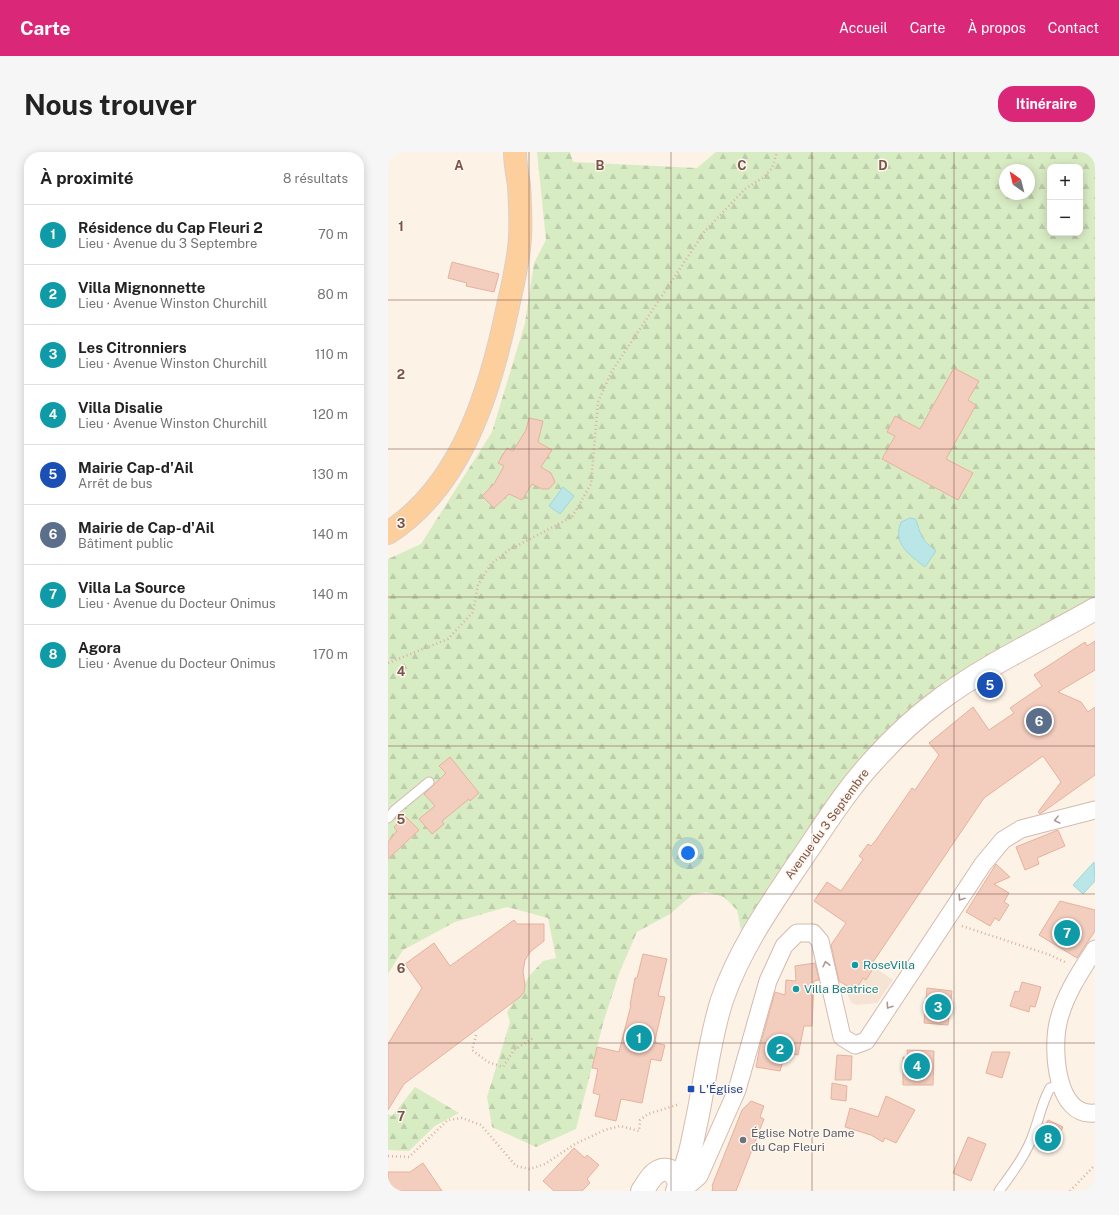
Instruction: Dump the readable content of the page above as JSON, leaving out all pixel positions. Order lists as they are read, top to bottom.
{
  "streets": {
    "main road": ["Avenue du 3 Septembre"]
  },
  "places": {
    "other": ["RoseVilla", "Villa Beatrice", "Église Notre Dame du Cap Fleuri"],
    "transit": ["L'Église"]
  },
  "north": "top left",
  "page": {
    "header": "Carte",
    "nav": [
      "Accueil",
      "Carte",
      "À propos",
      "Contact"
    ],
    "buttons": "Itinéraire",
    "title": "Nous trouver",
    "heading": ["À proximité", "8 résultats"],
    "map_buttons": ["+", "−"],
    "list": [
      {
        "mark": "1",
        "name": "Résidence du Cap Fleuri 2",
        "note": "Lieu · Avenue du 3 Septembre",
        "value": "70 m"
      },
      {
        "mark": "2",
        "name": "Villa Mignonnette",
        "note": "Lieu · Avenue Winston Churchill",
        "value": "80 m"
      },
      {
        "mark": "3",
        "name": "Les Citronniers",
        "note": "Lieu · Avenue Winston Churchill",
        "value": "110 m"
      },
      {
        "mark": "4",
        "name": "Villa Disalie",
        "note": "Lieu · Avenue Winston Churchill",
        "value": "120 m"
      },
      {
        "mark": "5",
        "name": "Mairie Cap-d'Ail",
        "note": "Arrêt de bus",
        "value": "130 m"
      },
      {
        "mark": "6",
        "name": "Mairie de Cap-d'Ail",
        "note": "Bâtiment public",
        "value": "140 m"
      },
      {
        "mark": "7",
        "name": "Villa La Source",
        "note": "Lieu · Avenue du Docteur Onimus",
        "value": "140 m"
      },
      {
        "mark": "8",
        "name": "Agora",
        "note": "Lieu · Avenue du Docteur Onimus",
        "value": "170 m"
      }
    ],
    "pins": [
      "5",
      "6",
      "7",
      "3",
      "1",
      "2",
      "4",
      "8"
    ]
  },
  "grid": {
    "columns": [
      "A",
      "B",
      "C",
      "D"
    ],
    "rows": [
      "1",
      "2",
      "3",
      "4",
      "5",
      "6",
      "7"
    ]
  }
}
